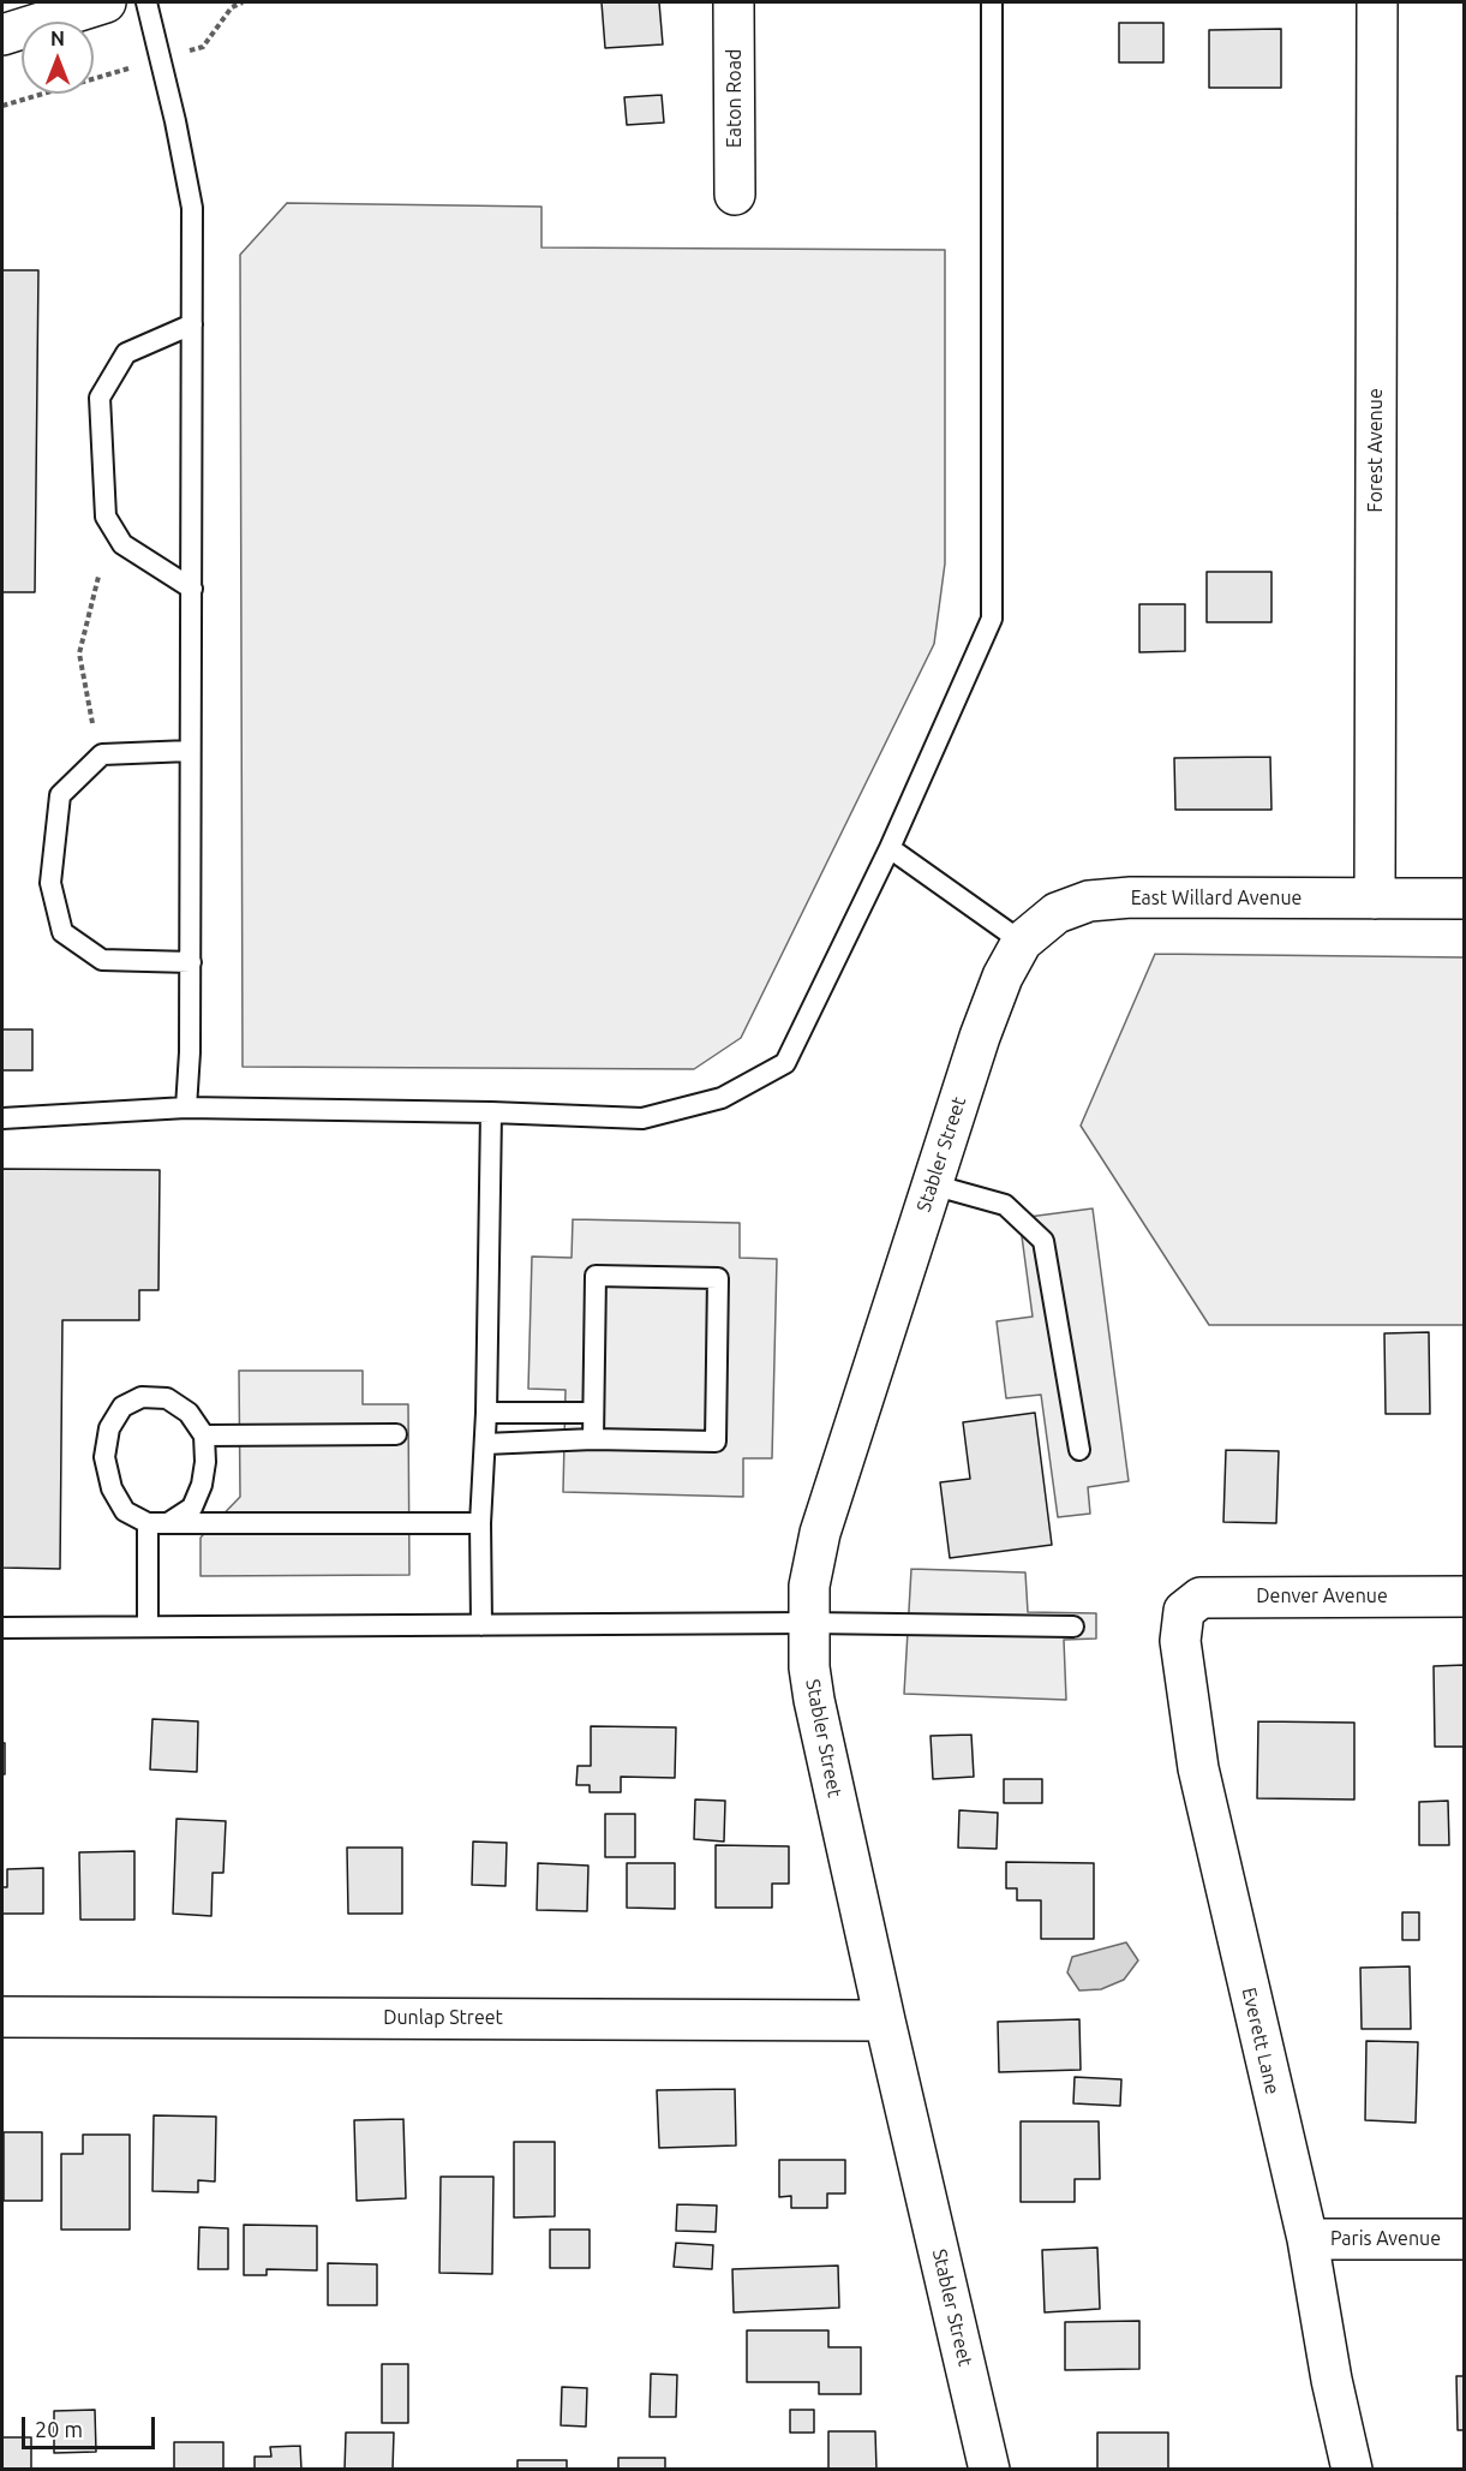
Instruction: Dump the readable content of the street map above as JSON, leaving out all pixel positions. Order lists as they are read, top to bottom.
{
  "streets": {
    "street": [
      "Eaton Road",
      "Forest Avenue",
      "East Willard Avenue",
      "Stabler Street",
      "Denver Avenue",
      "Dunlap Street",
      "Everett Lane",
      "Paris Avenue"
    ]
  },
  "crossings": [
    ["Forest Avenue", "East Willard Avenue"],
    ["East Willard Avenue", "Stabler Street"],
    ["Stabler Street", "Dunlap Street"],
    ["Denver Avenue", "Everett Lane"],
    ["Everett Lane", "Paris Avenue"]
  ],
  "scale_bar": "20 m",
  "north": "top"
}
